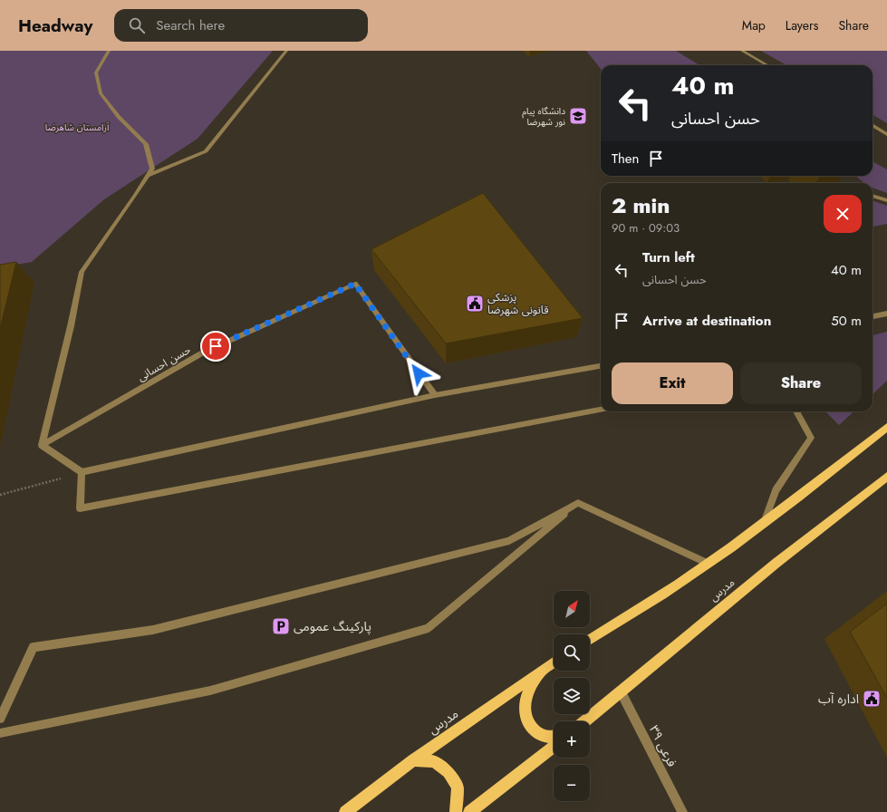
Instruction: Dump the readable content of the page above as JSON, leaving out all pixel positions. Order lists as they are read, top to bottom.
{
  "streets": {
    "main road": ["مدرس"],
    "street": ["حسن احسانی", "فرعی ۳۹"]
  },
  "crossings": [
    ["مدرس", "فرعی ۳۹"]
  ],
  "parks": ["آرامستان شاهرضا"],
  "places": {
    "school or university": ["دانشگاه پیام نور شهرضا"],
    "public building": ["پزشکی قانونی شهرضا", "اداره آب"],
    "parking": ["پارکینگ عمومی"]
  },
  "north": "top right",
  "page": {
    "header": "Headway",
    "search": "Search here",
    "nav": ["Map", "Layers", "Share"],
    "turn": ["40 m", "حسن احسانی"],
    "then": "Then",
    "heading": ["2 min", "90 m · 09:03"],
    "list": [
      {
        "name": "Turn left",
        "note": "حسن احسانی",
        "value": "40 m"
      },
      {
        "name": "Arrive at destination",
        "value": "50 m"
      }
    ],
    "buttons": ["Exit", "Share"],
    "map_buttons": ["+", "−"]
  }
}
